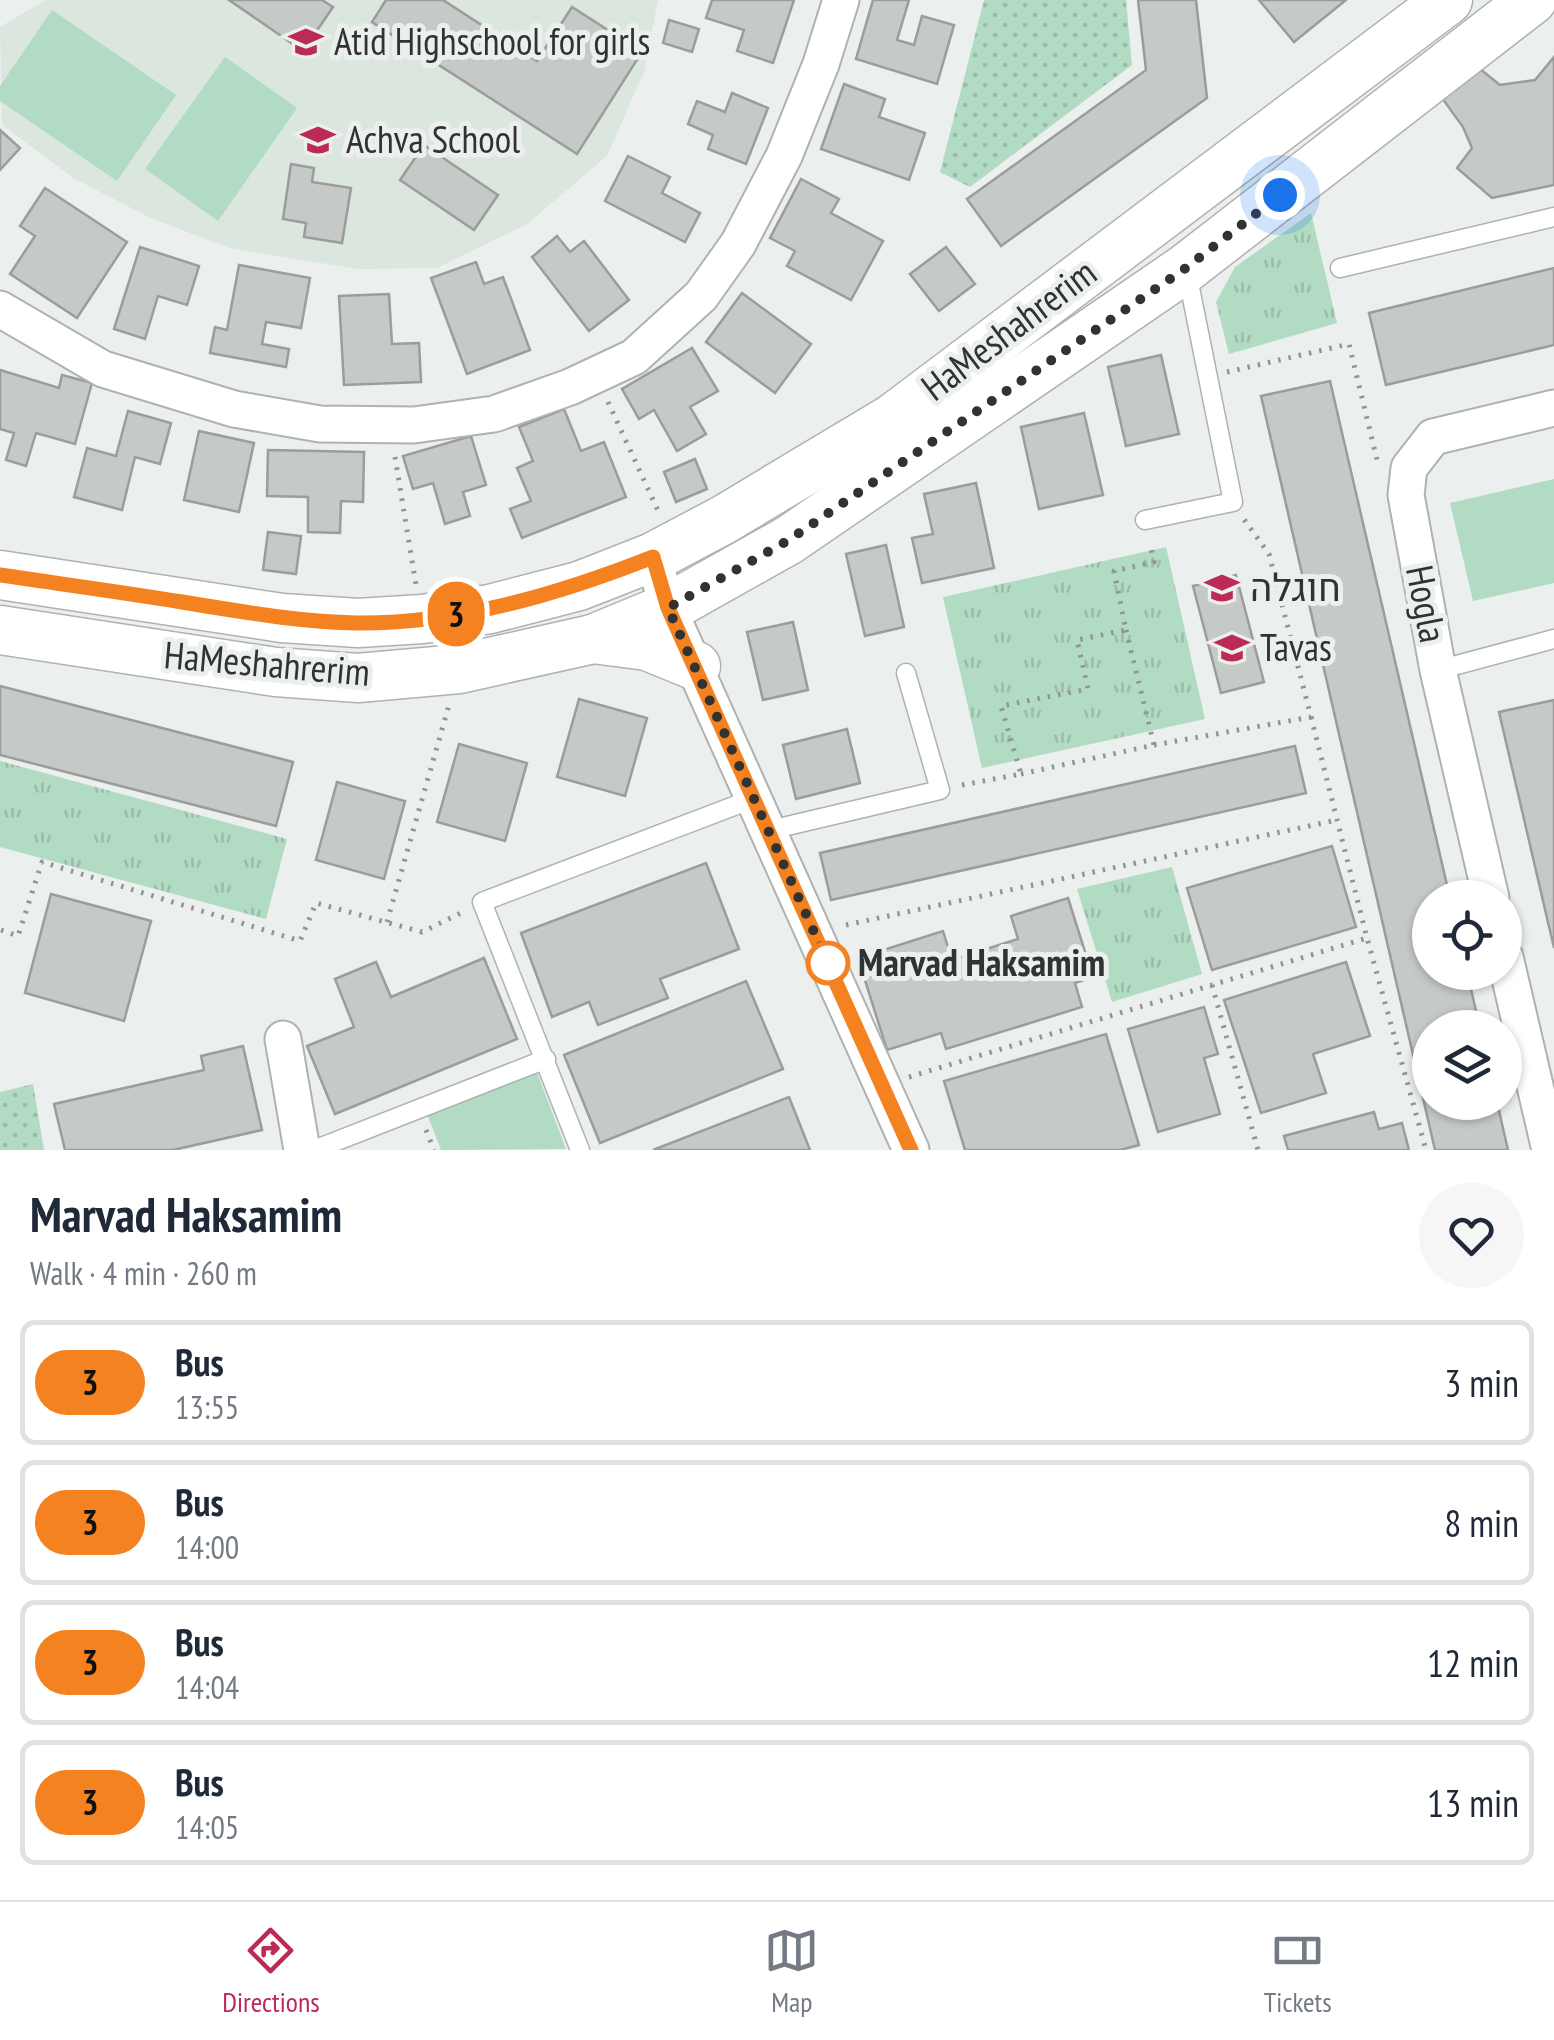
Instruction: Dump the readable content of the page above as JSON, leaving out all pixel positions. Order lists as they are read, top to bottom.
{
  "streets": {
    "main road": ["HaMeshahrerim"],
    "street": ["Hogla"]
  },
  "places": {
    "school or university": [
      "Atid Highschool for girls",
      "Achva School",
      "חוגלה",
      "Tavas"
    ],
    "other": ["Marvad Haksamim"]
  },
  "lines": ["bus line 3"],
  "page": {
    "on_map": "3",
    "heading": ["Marvad Haksamim", "Walk · 4 min · 260 m"],
    "list": [
      {
        "mark": "3",
        "name": "Bus",
        "note": "13:55",
        "value": "3 min"
      },
      {
        "mark": "3",
        "name": "Bus",
        "note": "14:00",
        "value": "8 min"
      },
      {
        "mark": "3",
        "name": "Bus",
        "note": "14:04",
        "value": "12 min"
      },
      {
        "mark": "3",
        "name": "Bus",
        "note": "14:05",
        "value": "13 min"
      }
    ],
    "tabs": ["Directions", "Map", "Tickets"]
  }
}
